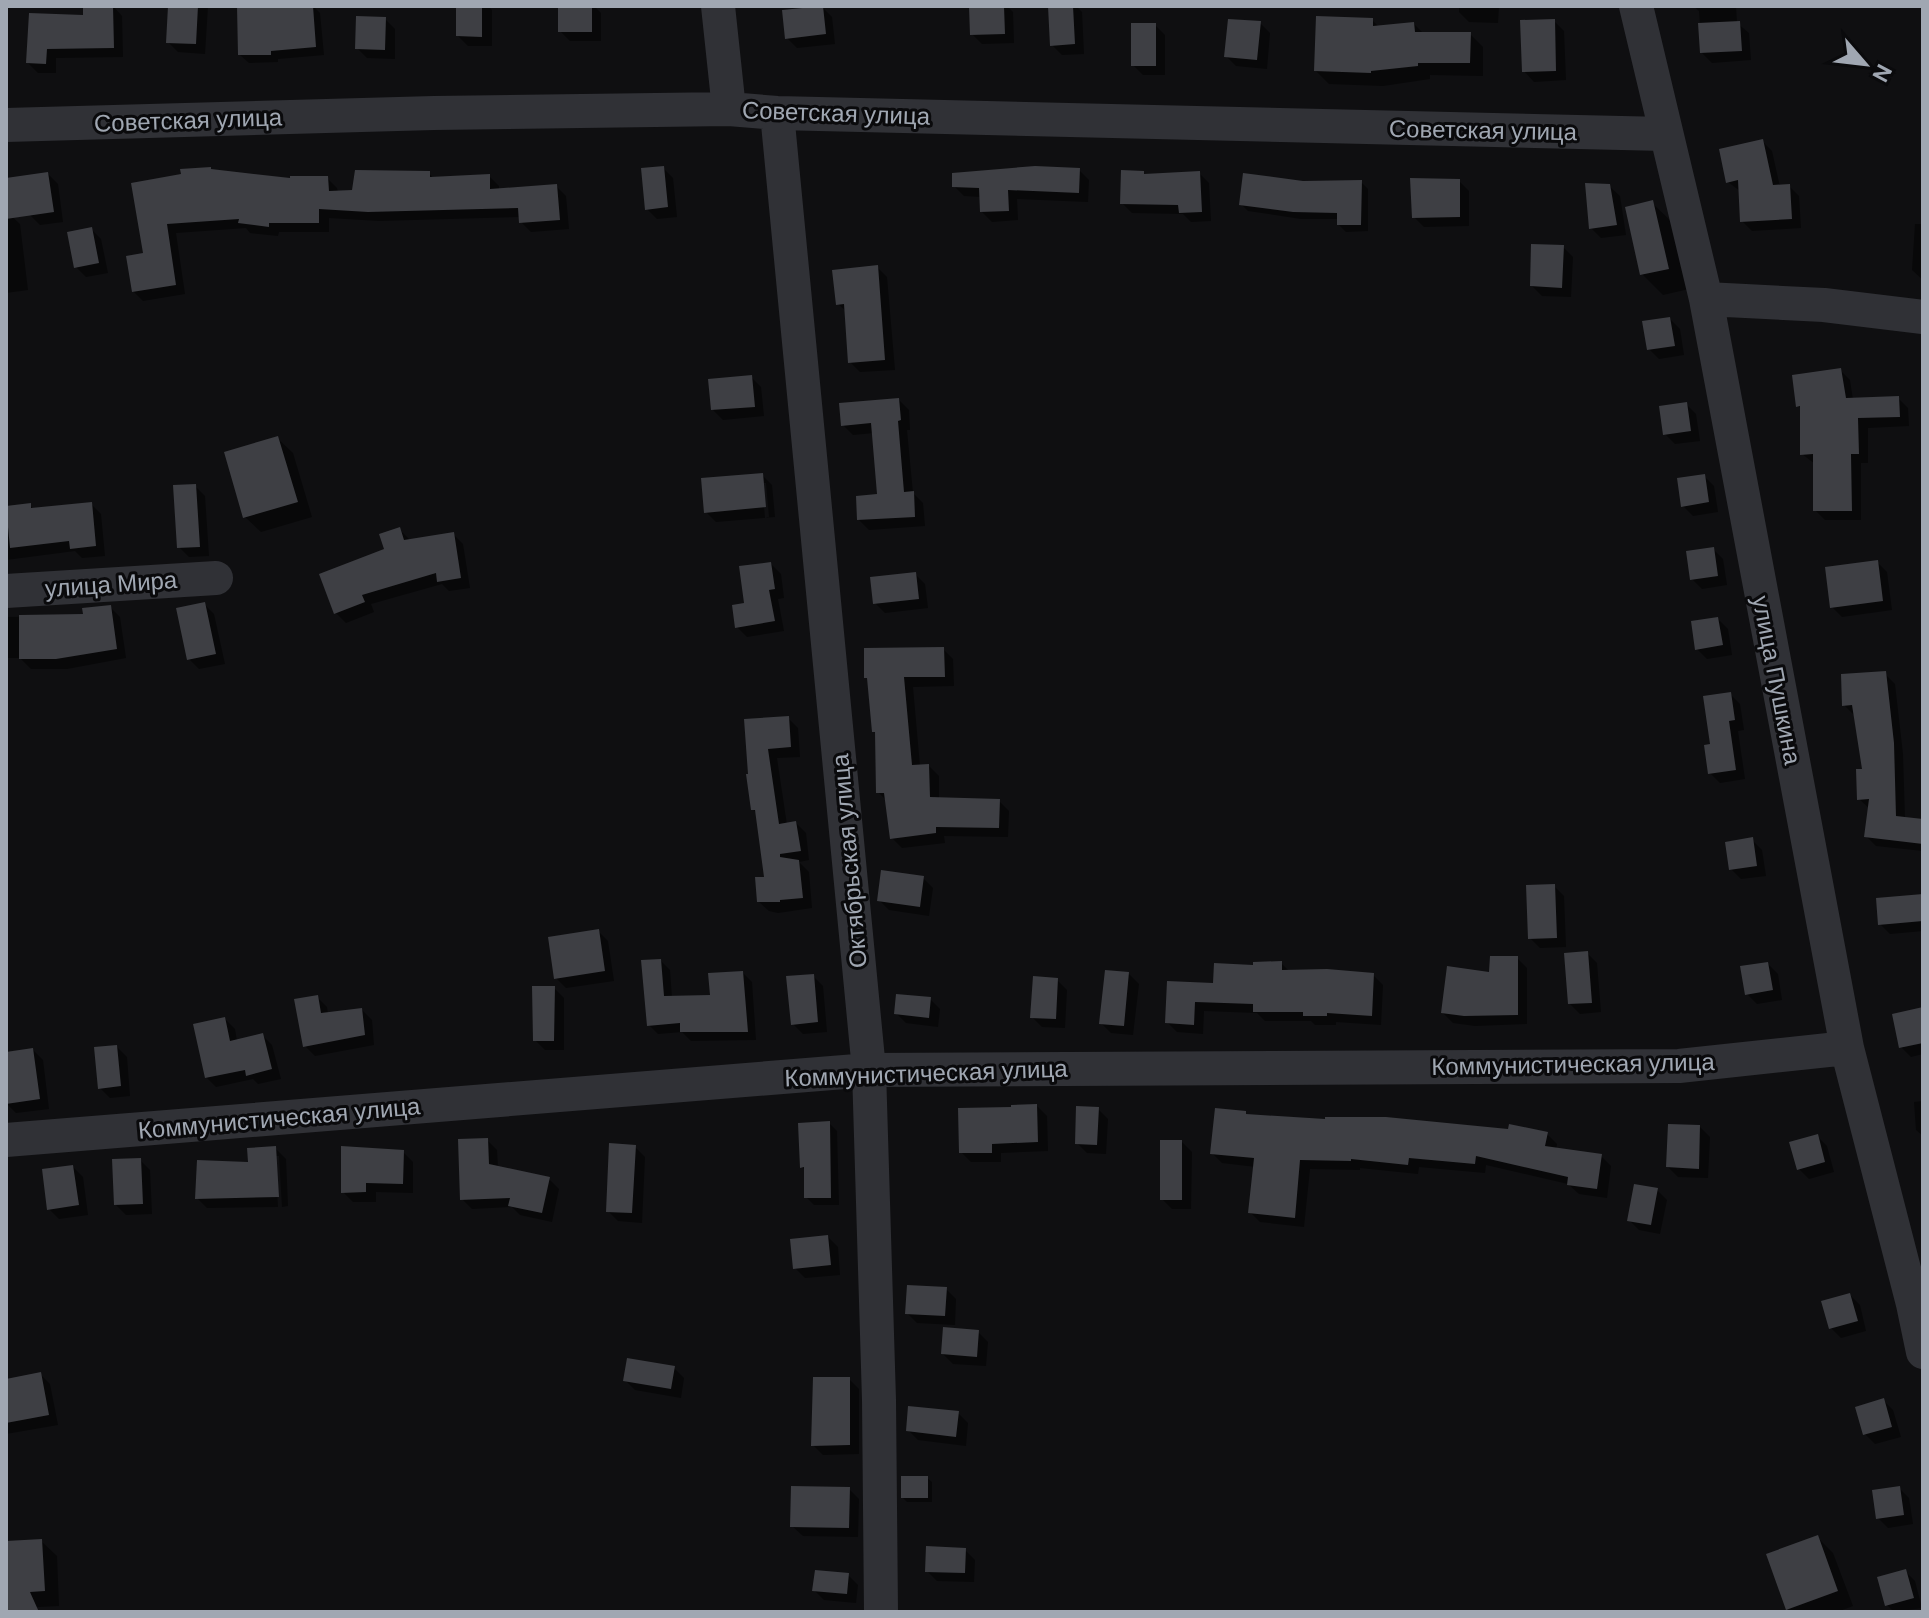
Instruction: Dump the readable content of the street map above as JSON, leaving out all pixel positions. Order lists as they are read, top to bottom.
{
  "streets": {
    "street": [
      "Советская улица",
      "улица Мира",
      "улица Пушкина",
      "Октябрьская улица",
      "Коммунистическая улица"
    ]
  },
  "crossings": [
    ["Советская улица", "улица Пушкина"],
    ["Советская улица", "Октябрьская улица"],
    ["улица Пушкина", "Коммунистическая улица"],
    ["Октябрьская улица", "Коммунистическая улица"]
  ],
  "north": "bottom right"
}
